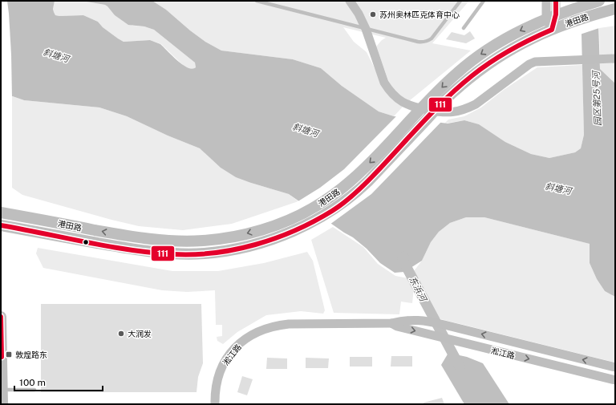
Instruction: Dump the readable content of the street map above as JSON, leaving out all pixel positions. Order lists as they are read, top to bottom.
{
  "streets": {
    "main road": ["港田路"],
    "street": ["淞江路"]
  },
  "water": ["斜塘河", "园区第25号河", "东浜河"],
  "places": {
    "other": ["苏州奥林匹克体育中心", "大润发"],
    "transit": ["敦煌路东"]
  },
  "lines": ["transit line 111"],
  "scale_bar": "100 m"
}
